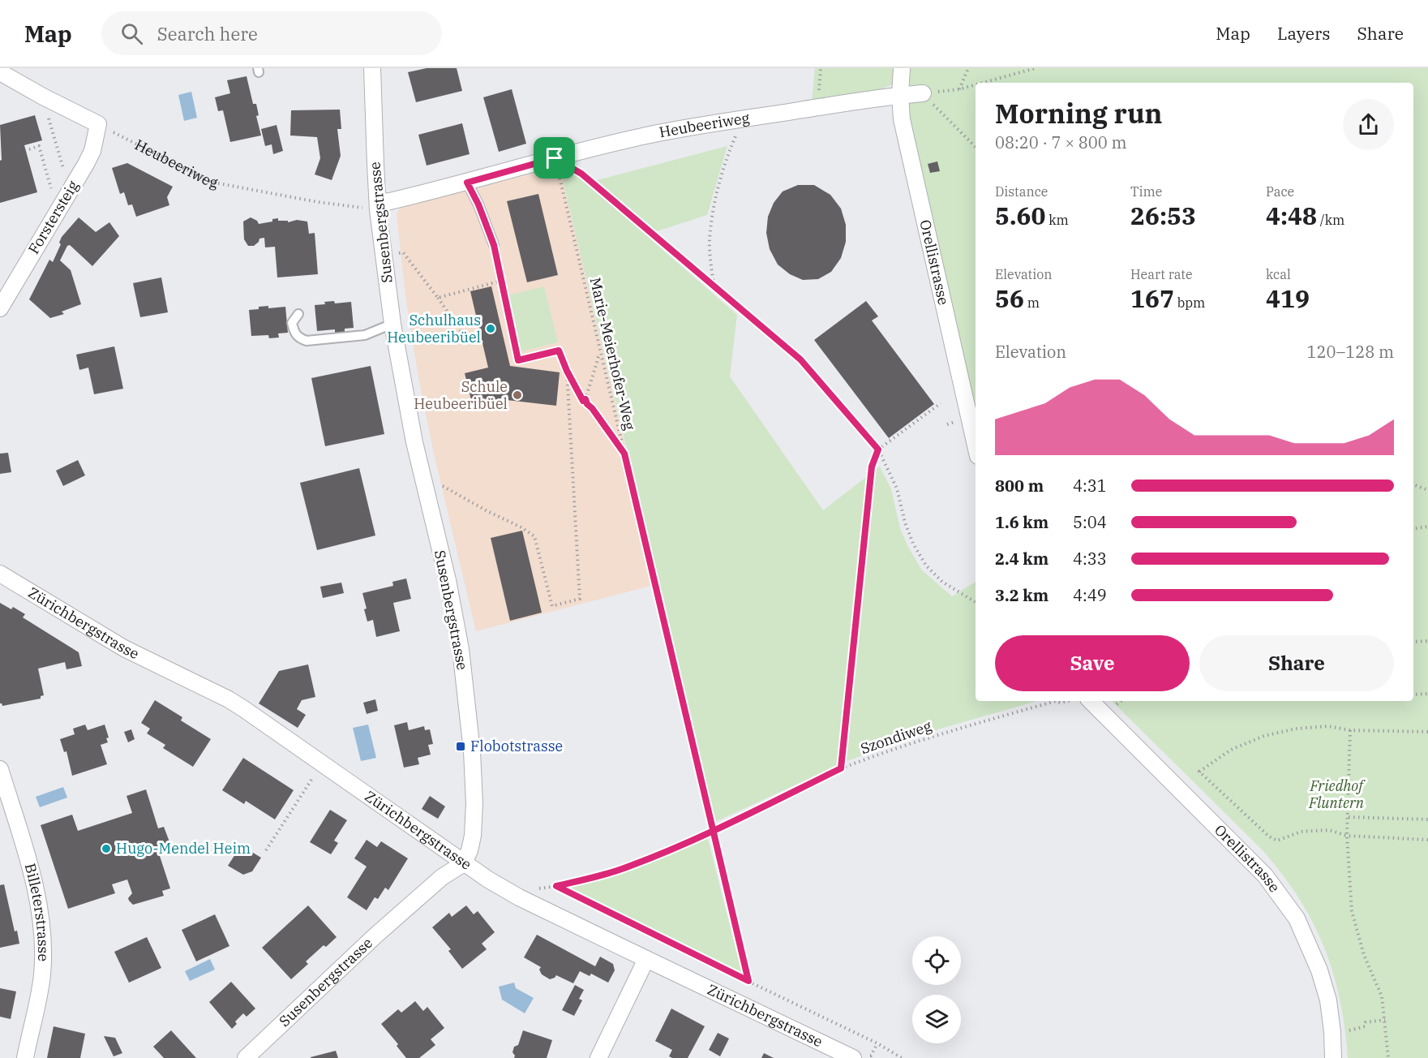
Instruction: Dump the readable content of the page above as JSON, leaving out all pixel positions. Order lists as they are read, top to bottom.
{
  "streets": {
    "street": [
      "Heubeeriweg",
      "Forstersteig",
      "Susenbergstrasse",
      "Orellistrasse",
      "Zürichbergstrasse",
      "Billeterstrasse"
    ],
    "path": ["Marie-Meierhofer-Weg", "Szondiweg"]
  },
  "crossings": [
    ["Heubeeriweg", "Forstersteig"],
    ["Heubeeriweg", "Susenbergstrasse"],
    ["Heubeeriweg", "Orellistrasse"],
    ["Heubeeriweg", "Marie-Meierhofer-Weg"],
    ["Susenbergstrasse", "Zürichbergstrasse"],
    ["Marie-Meierhofer-Weg", "Szondiweg"]
  ],
  "parks": ["Friedhof Fluntern"],
  "places": {
    "other": ["Schulhaus Heubeeribüel", "Schule Heubeeribüel", "Hugo-Mendel Heim"],
    "transit": ["Flobotstrasse"]
  },
  "page": {
    "header": "Map",
    "search": "Search here",
    "nav": ["Map", "Layers", "Share"],
    "heading": ["Morning run", "08:20 · 7 × 800 m"],
    "stats": [
      ["Distance", "5.60 km"],
      ["Time", "26:53"],
      ["Pace", "4:48 /km"],
      ["Elevation", "56 m"],
      ["Heart rate", "167 bpm"],
      ["kcal", "419"]
    ],
    "chart": ["Elevation", "120–128 m"],
    "list": [
      {
        "name": "800 m",
        "note": "4:31"
      },
      {
        "name": "1.6 km",
        "note": "5:04"
      },
      {
        "name": "2.4 km",
        "note": "4:33"
      },
      {
        "name": "3.2 km",
        "note": "4:49"
      }
    ],
    "buttons": ["Save", "Share"]
  }
}
